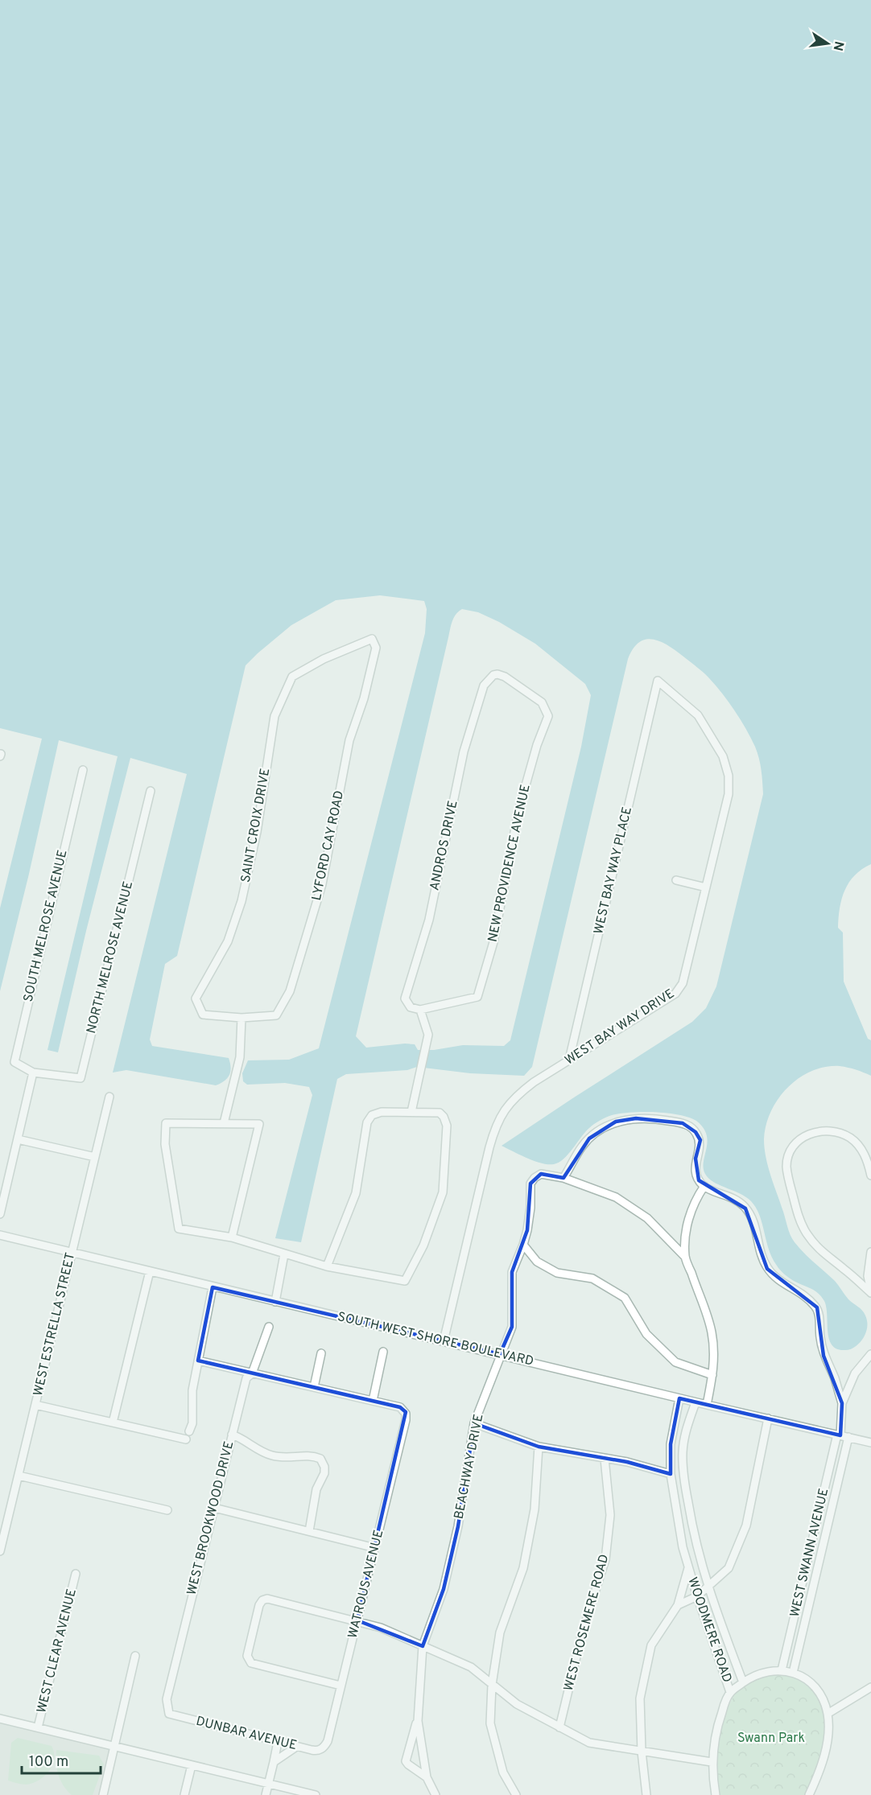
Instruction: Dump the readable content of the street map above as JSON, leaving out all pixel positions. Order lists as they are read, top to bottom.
{
  "streets": {
    "street": [
      "SAINT CROIX DRIVE",
      "LYFORD CAY ROAD",
      "ANDROS DRIVE",
      "NEW PROVIDENCE AVENUE",
      "WEST BAY WAY PLACE",
      "SOUTH MELROSE AVENUE",
      "NORTH MELROSE AVENUE",
      "WEST BAY WAY DRIVE",
      "WEST ESTRELLA STREET",
      "SOUTH WEST SHORE BOULEVARD",
      "BEACHWAY DRIVE",
      "WEST BROOKWOOD DRIVE",
      "WEST SWANN AVENUE",
      "WATROUS AVENUE",
      "WEST ROSEMERE ROAD",
      "WOODMERE ROAD",
      "WEST CLEAR AVENUE",
      "DUNBAR AVENUE"
    ]
  },
  "crossings": [
    ["SAINT CROIX DRIVE", "LYFORD CAY ROAD"],
    ["ANDROS DRIVE", "NEW PROVIDENCE AVENUE"],
    ["WEST BAY WAY PLACE", "WEST BAY WAY DRIVE"],
    ["SOUTH MELROSE AVENUE", "NORTH MELROSE AVENUE"],
    ["WEST BAY WAY DRIVE", "SOUTH WEST SHORE BOULEVARD"],
    ["WEST ESTRELLA STREET", "SOUTH WEST SHORE BOULEVARD"],
    ["SOUTH WEST SHORE BOULEVARD", "BEACHWAY DRIVE"],
    ["SOUTH WEST SHORE BOULEVARD", "WEST SWANN AVENUE"],
    ["SOUTH WEST SHORE BOULEVARD", "WOODMERE ROAD"],
    ["WEST BROOKWOOD DRIVE", "DUNBAR AVENUE"],
    ["WATROUS AVENUE", "DUNBAR AVENUE"]
  ],
  "parks": ["Swann Park"],
  "scale_bar": "100 m",
  "north": "right"
}
